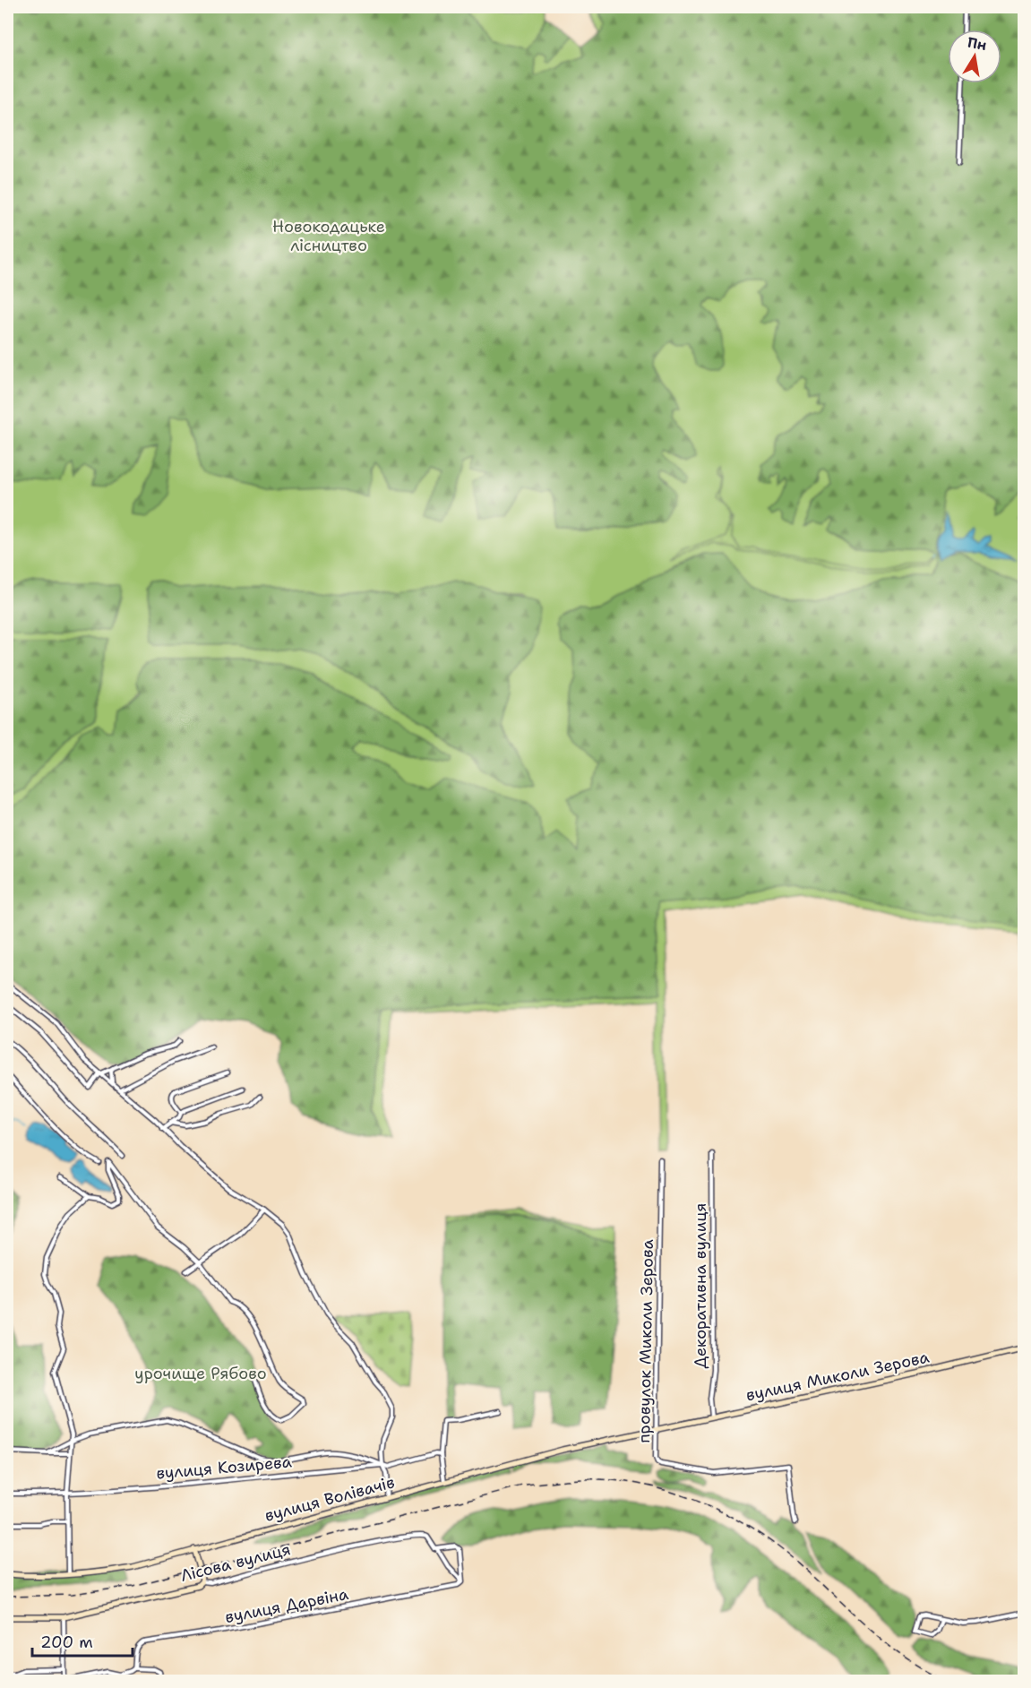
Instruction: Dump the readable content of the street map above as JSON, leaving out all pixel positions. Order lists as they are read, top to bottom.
{
  "streets": {
    "street": [
      "Декоративна вулиця",
      "провулок Миколи Зерова",
      "вулиця Миколи Зерова",
      "вулиця Козирева",
      "вулиця Волівачів",
      "Лісова вулиця",
      "вулиця Дарвіна"
    ]
  },
  "crossings": [
    ["Декоративна вулиця", "вулиця Миколи Зерова"],
    ["провулок Миколи Зерова", "вулиця Миколи Зерова"],
    ["провулок Миколи Зерова", "вулиця Волівачів"],
    ["вулиця Миколи Зерова", "вулиця Волівачів"],
    ["Лісова вулиця", "вулиця Дарвіна"]
  ],
  "parks": ["Новокодацьке лісництво", "урочище Рябово"],
  "scale_bar": "200 m",
  "north": "top"
}
